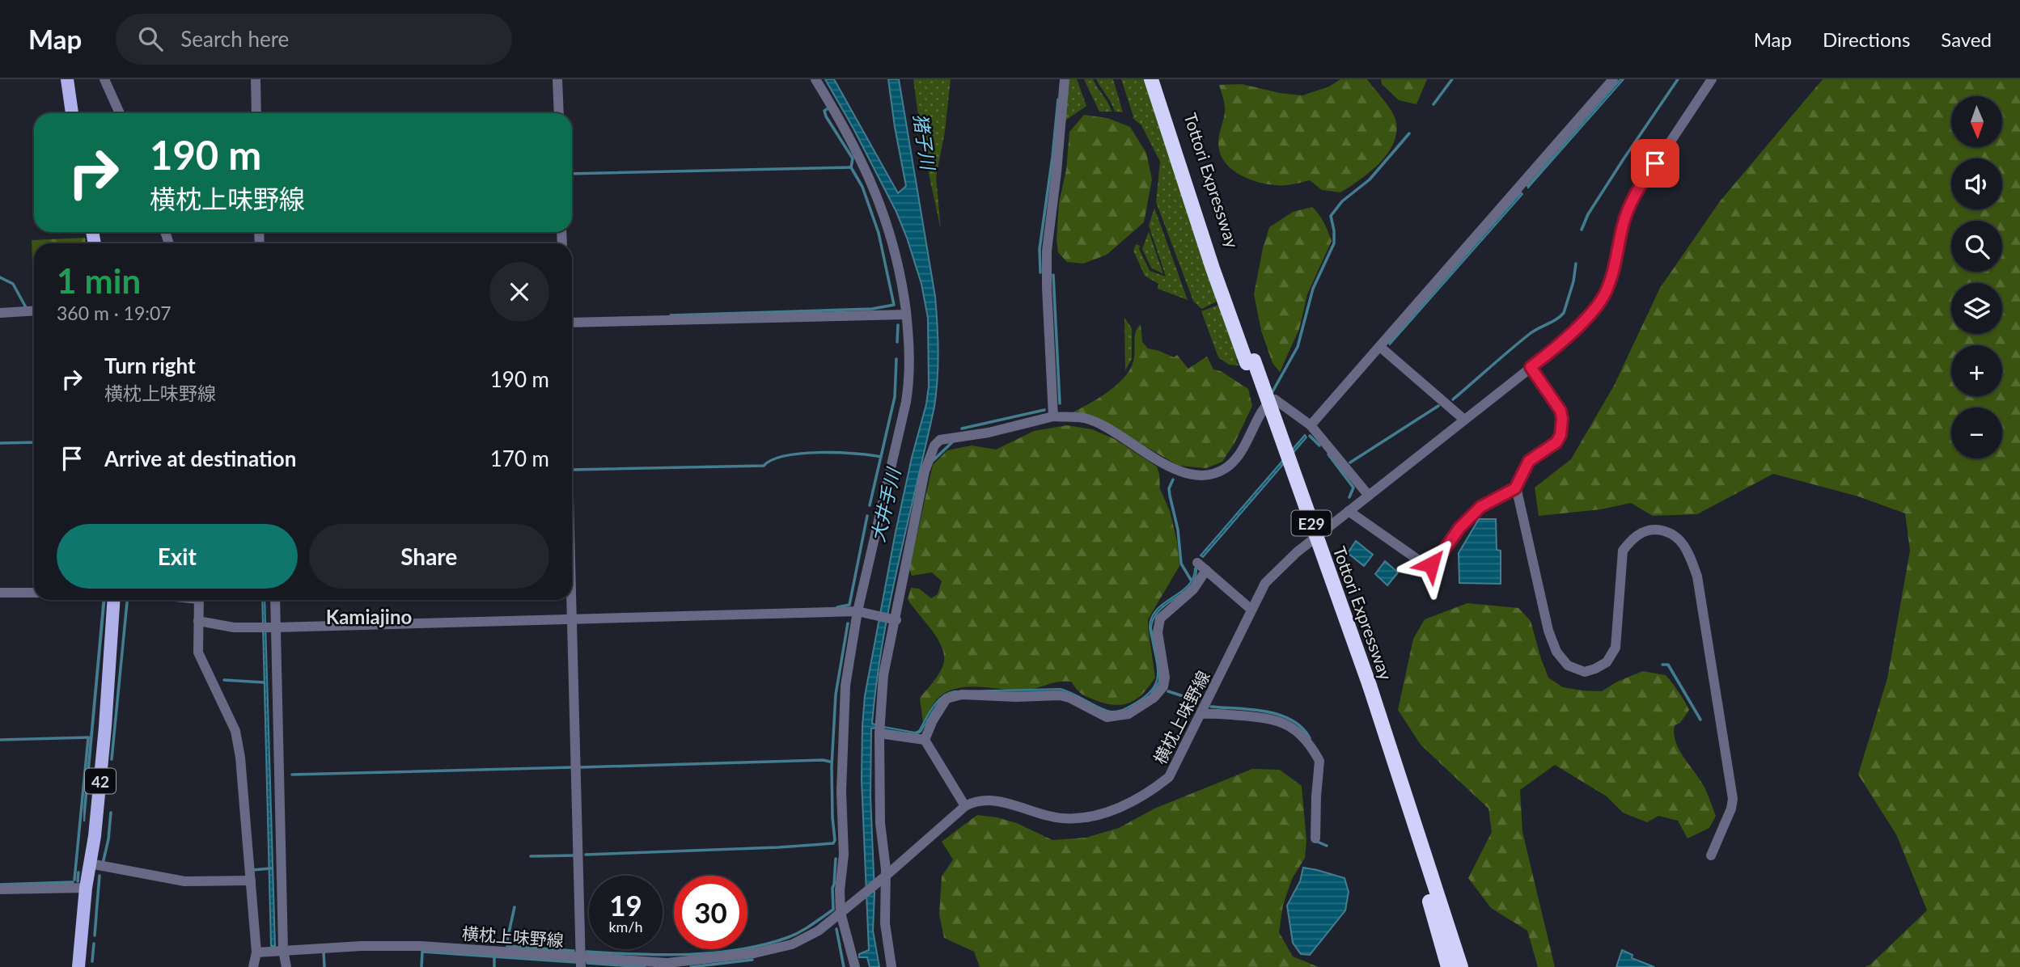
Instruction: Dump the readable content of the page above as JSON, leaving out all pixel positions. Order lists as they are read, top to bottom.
{
  "streets": {
    "highway": ["Tottori Expressway", "E29"],
    "main road": ["42"],
    "street": ["横枕上味野線"]
  },
  "districts": ["Kamiajino"],
  "water": ["猪子川", "大井手川"],
  "north": "bottom",
  "page": {
    "header": "Map",
    "search": "Search here",
    "nav": ["Map", "Directions", "Saved"],
    "map_buttons": ["+", "−"],
    "turn": ["190 m", "横枕上味野線"],
    "heading": ["1 min", "360 m · 19:07"],
    "list": [
      {
        "name": "Turn right",
        "note": "横枕上味野線",
        "value": "190 m"
      },
      {
        "name": "Arrive at destination",
        "value": "170 m"
      }
    ],
    "buttons": ["Exit", "Share"],
    "speed": "19 km/h",
    "limit": "30"
  }
}
